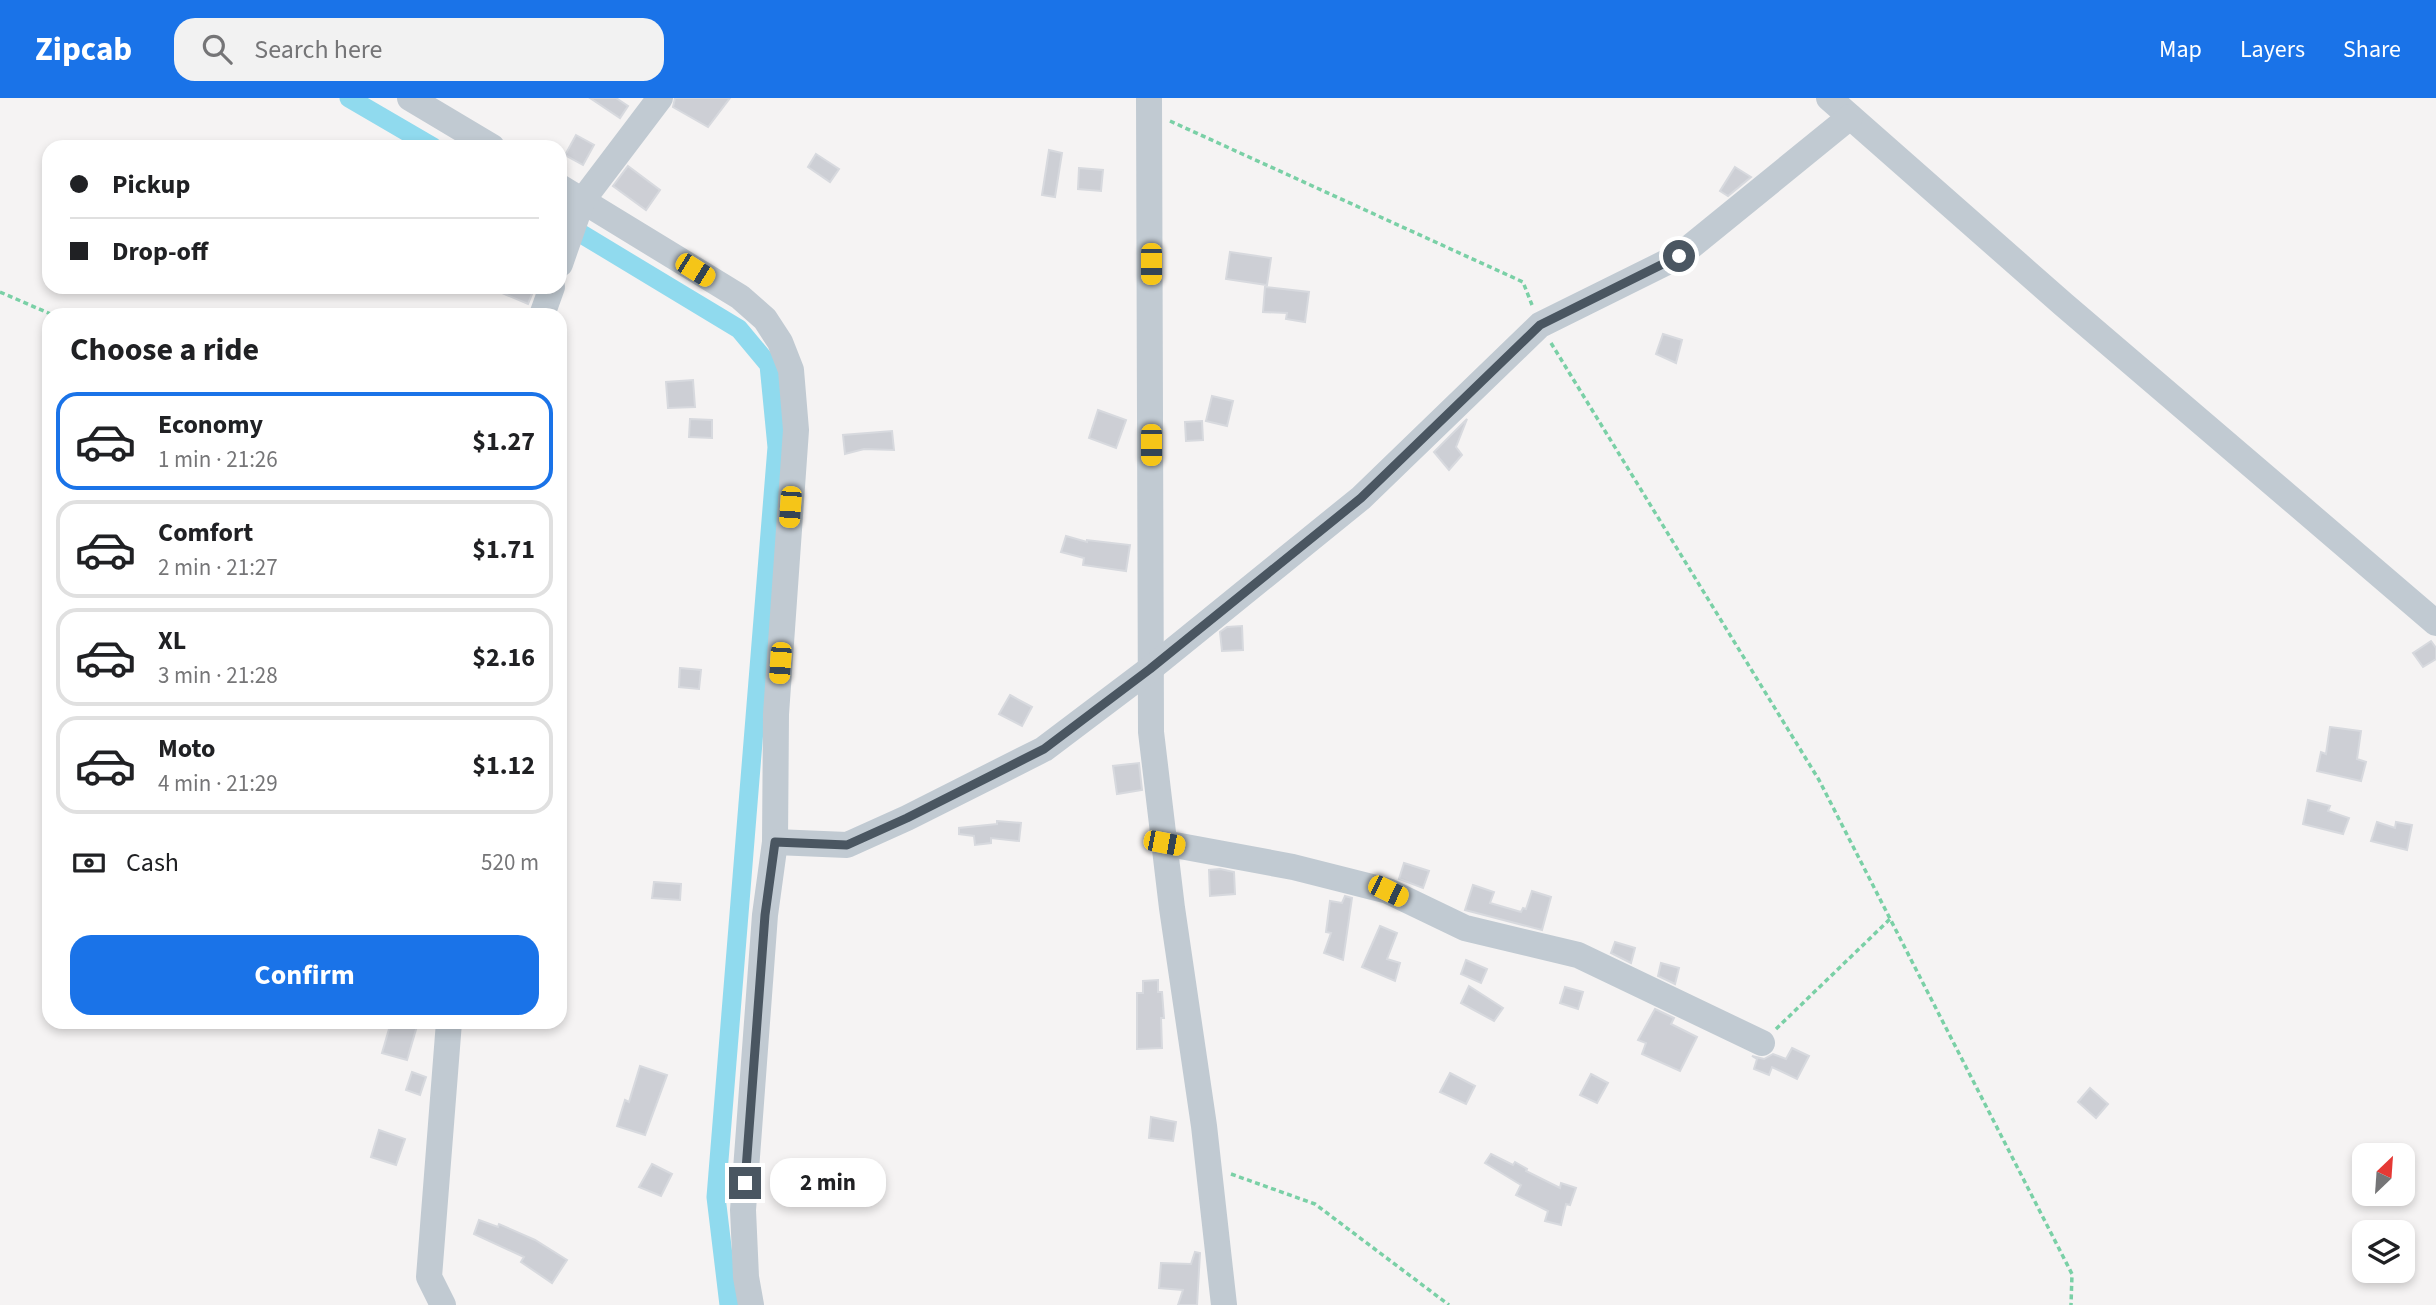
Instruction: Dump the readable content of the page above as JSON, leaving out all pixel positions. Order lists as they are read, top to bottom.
{
  "north": "top right",
  "page": {
    "header": "Zipcab",
    "search": "Search here",
    "nav": ["Map", "Layers", "Share"],
    "banner": ["Pickup", "Drop-off"],
    "heading": "Choose a ride",
    "list": [
      {
        "name": "Economy",
        "note": "1 min · 21:26",
        "value": "$1.27"
      },
      {
        "name": "Comfort",
        "note": "2 min · 21:27",
        "value": "$1.71"
      },
      {
        "name": "XL",
        "note": "3 min · 21:28",
        "value": "$2.16"
      },
      {
        "name": "Moto",
        "note": "4 min · 21:29",
        "value": "$1.12"
      }
    ],
    "pay": ["Cash", "520 m"],
    "buttons": "Confirm",
    "bubble": "2 min"
  }
}
